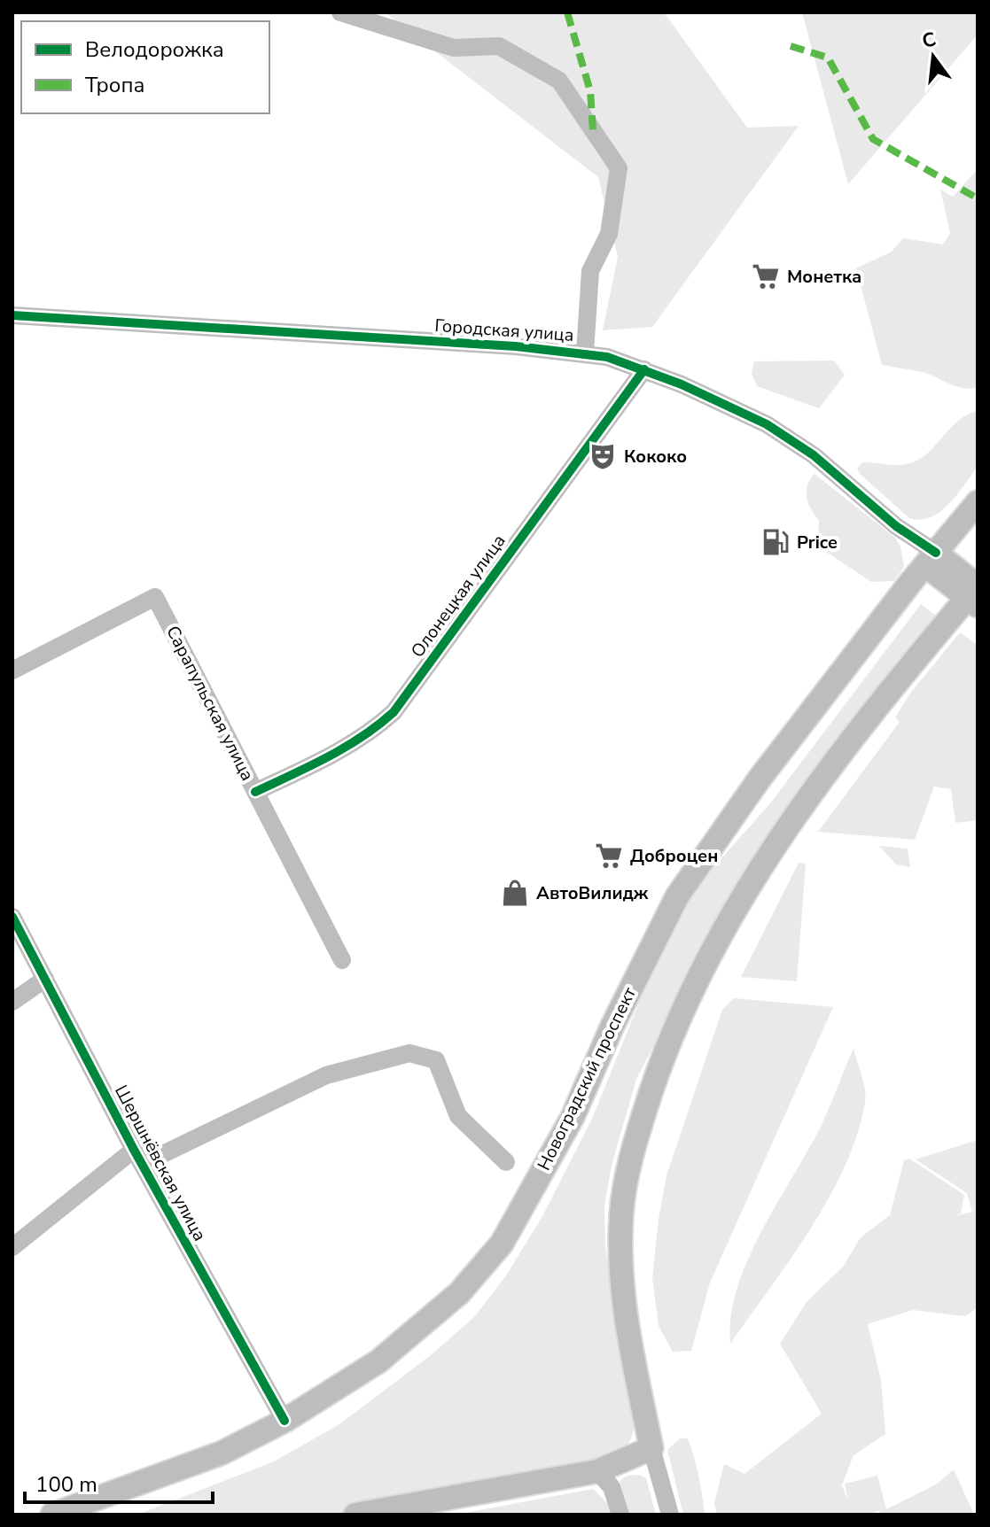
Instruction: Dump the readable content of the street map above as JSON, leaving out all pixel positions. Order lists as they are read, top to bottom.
{
  "streets": {
    "main road": ["Городская улица", "Новоградский проспект"],
    "street": ["Олонецкая улица", "Сарапульская улица", "Шершнёвская улица"]
  },
  "crossings": [
    ["Городская улица", "Олонецкая улица"],
    ["Городская улица", "Новоградский проспект"],
    ["Олонецкая улица", "Сарапульская улица"],
    ["Новоградский проспект", "Шершнёвская улица"]
  ],
  "places": {
    "supermarket": ["Монетка", "Доброцен"],
    "theatre": ["Кококо"],
    "fuel station": ["Price"],
    "shop": ["АвтоВилидж"]
  },
  "legend": ["Велодорожка", "Тропа"],
  "scale_bar": "100 m",
  "north": "top"
}
